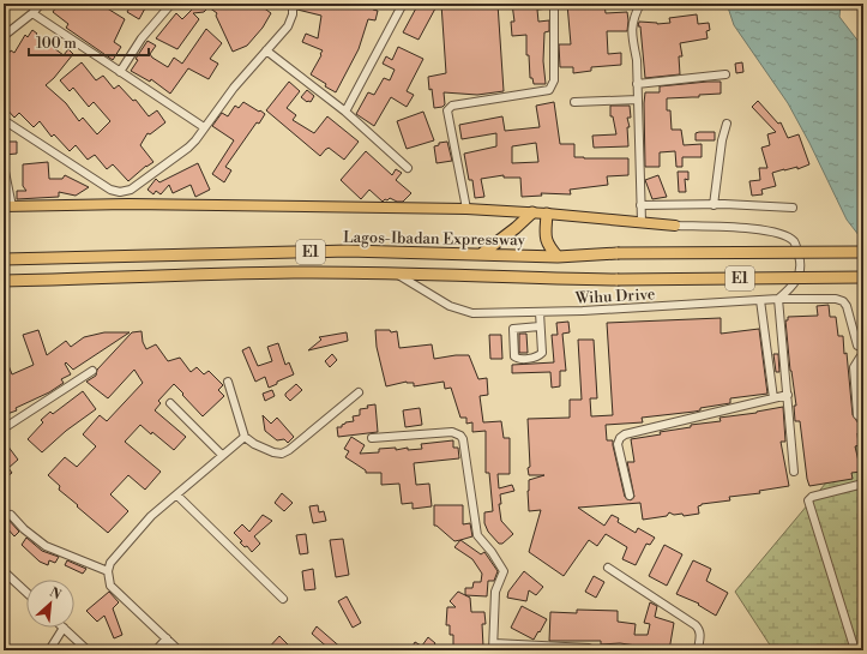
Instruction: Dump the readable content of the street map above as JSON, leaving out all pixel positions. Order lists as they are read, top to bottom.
{
  "streets": {
    "highway": ["Lagos-Ibadan Expressway", "E1"],
    "street": ["Wihu Drive"]
  },
  "crossings": [
    ["E1", "Wihu Drive"]
  ],
  "scale_bar": "100 m",
  "north": "top right"
}
